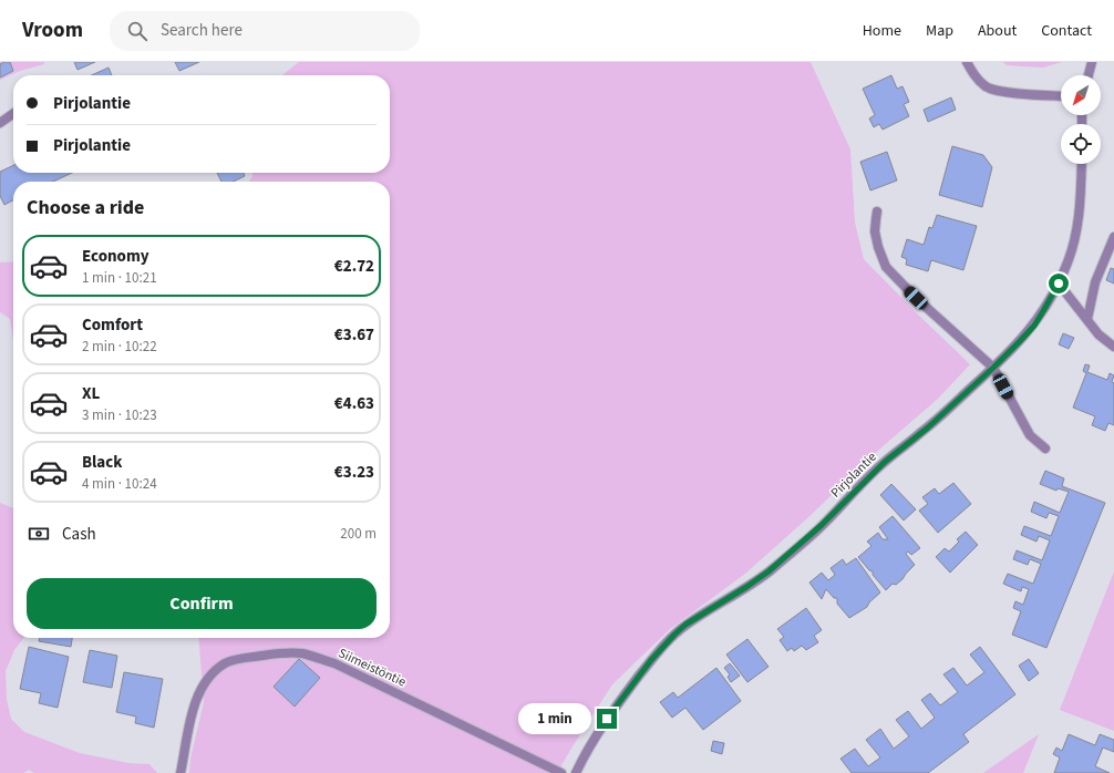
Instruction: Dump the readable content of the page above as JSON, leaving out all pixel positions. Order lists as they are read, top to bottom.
{
  "streets": {
    "street": ["Pirjolantie", "Siimeistöntie"]
  },
  "north": "bottom left",
  "page": {
    "header": "Vroom",
    "search": "Search here",
    "nav": [
      "Home",
      "Map",
      "About",
      "Contact"
    ],
    "banner": ["Pirjolantie", "Pirjolantie"],
    "heading": "Choose a ride",
    "list": [
      {
        "name": "Economy",
        "note": "1 min · 10:21",
        "value": "€2.72"
      },
      {
        "name": "Comfort",
        "note": "2 min · 10:22",
        "value": "€3.67"
      },
      {
        "name": "XL",
        "note": "3 min · 10:23",
        "value": "€4.63"
      },
      {
        "name": "Black",
        "note": "4 min · 10:24",
        "value": "€3.23"
      }
    ],
    "pay": ["Cash", "200 m"],
    "buttons": "Confirm",
    "bubble": "1 min"
  }
}
